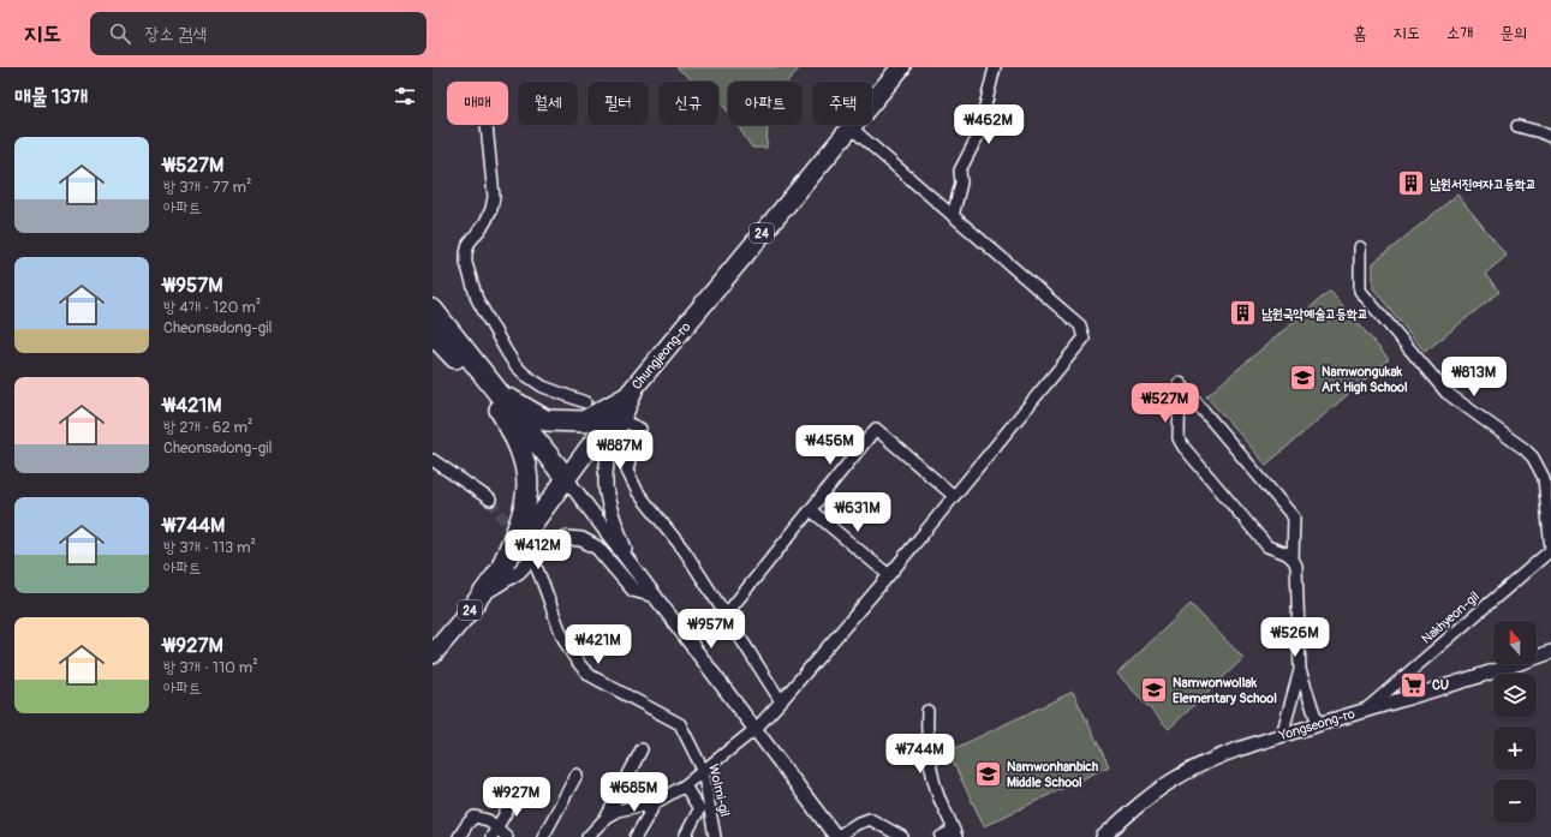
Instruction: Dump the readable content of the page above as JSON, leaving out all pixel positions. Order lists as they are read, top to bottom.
{
  "streets": {
    "main road": ["24", "Chungjeong-ro"],
    "street": ["Nakhyeon-gil", "Yongseong-ro", "Wolmi-gil"]
  },
  "crossings": [
    ["Nakhyeon-gil", "Yongseong-ro"]
  ],
  "places": {
    "building": ["남원서진여자고등학교", "남원국악예술고등학교"],
    "school or university": ["Namwongukak Art High School", "Namwonwollak Elementary School", "Namwonhanbich Middle School"],
    "supermarket": ["CU"]
  },
  "north": "top",
  "page": {
    "header": "지도",
    "search": "장소 검색",
    "nav": [
      "홈",
      "지도",
      "소개",
      "문의"
    ],
    "heading": "매물 13개",
    "chip": [
      "매매",
      "월세",
      "필터",
      "신규",
      "아파트",
      "주택"
    ],
    "price": [
      "₩462M",
      "₩813M",
      "₩527M",
      "₩456M",
      "₩887M",
      "₩631M",
      "₩412M",
      "₩957M",
      "₩526M",
      "₩421M",
      "₩744M",
      "₩685M",
      "₩927M"
    ],
    "list": [
      {
        "name": "₩527M",
        "note": "방 3개 · 77 m² · 아파트"
      },
      {
        "name": "₩957M",
        "note": "방 4개 · 120 m² · Cheonsadong-gil"
      },
      {
        "name": "₩421M",
        "note": "방 2개 · 62 m² · Cheonsadong-gil"
      },
      {
        "name": "₩744M",
        "note": "방 3개 · 113 m² · 아파트"
      },
      {
        "name": "₩927M",
        "note": "방 3개 · 110 m² · 아파트"
      }
    ],
    "map_buttons": ["+", "−"]
  }
}
